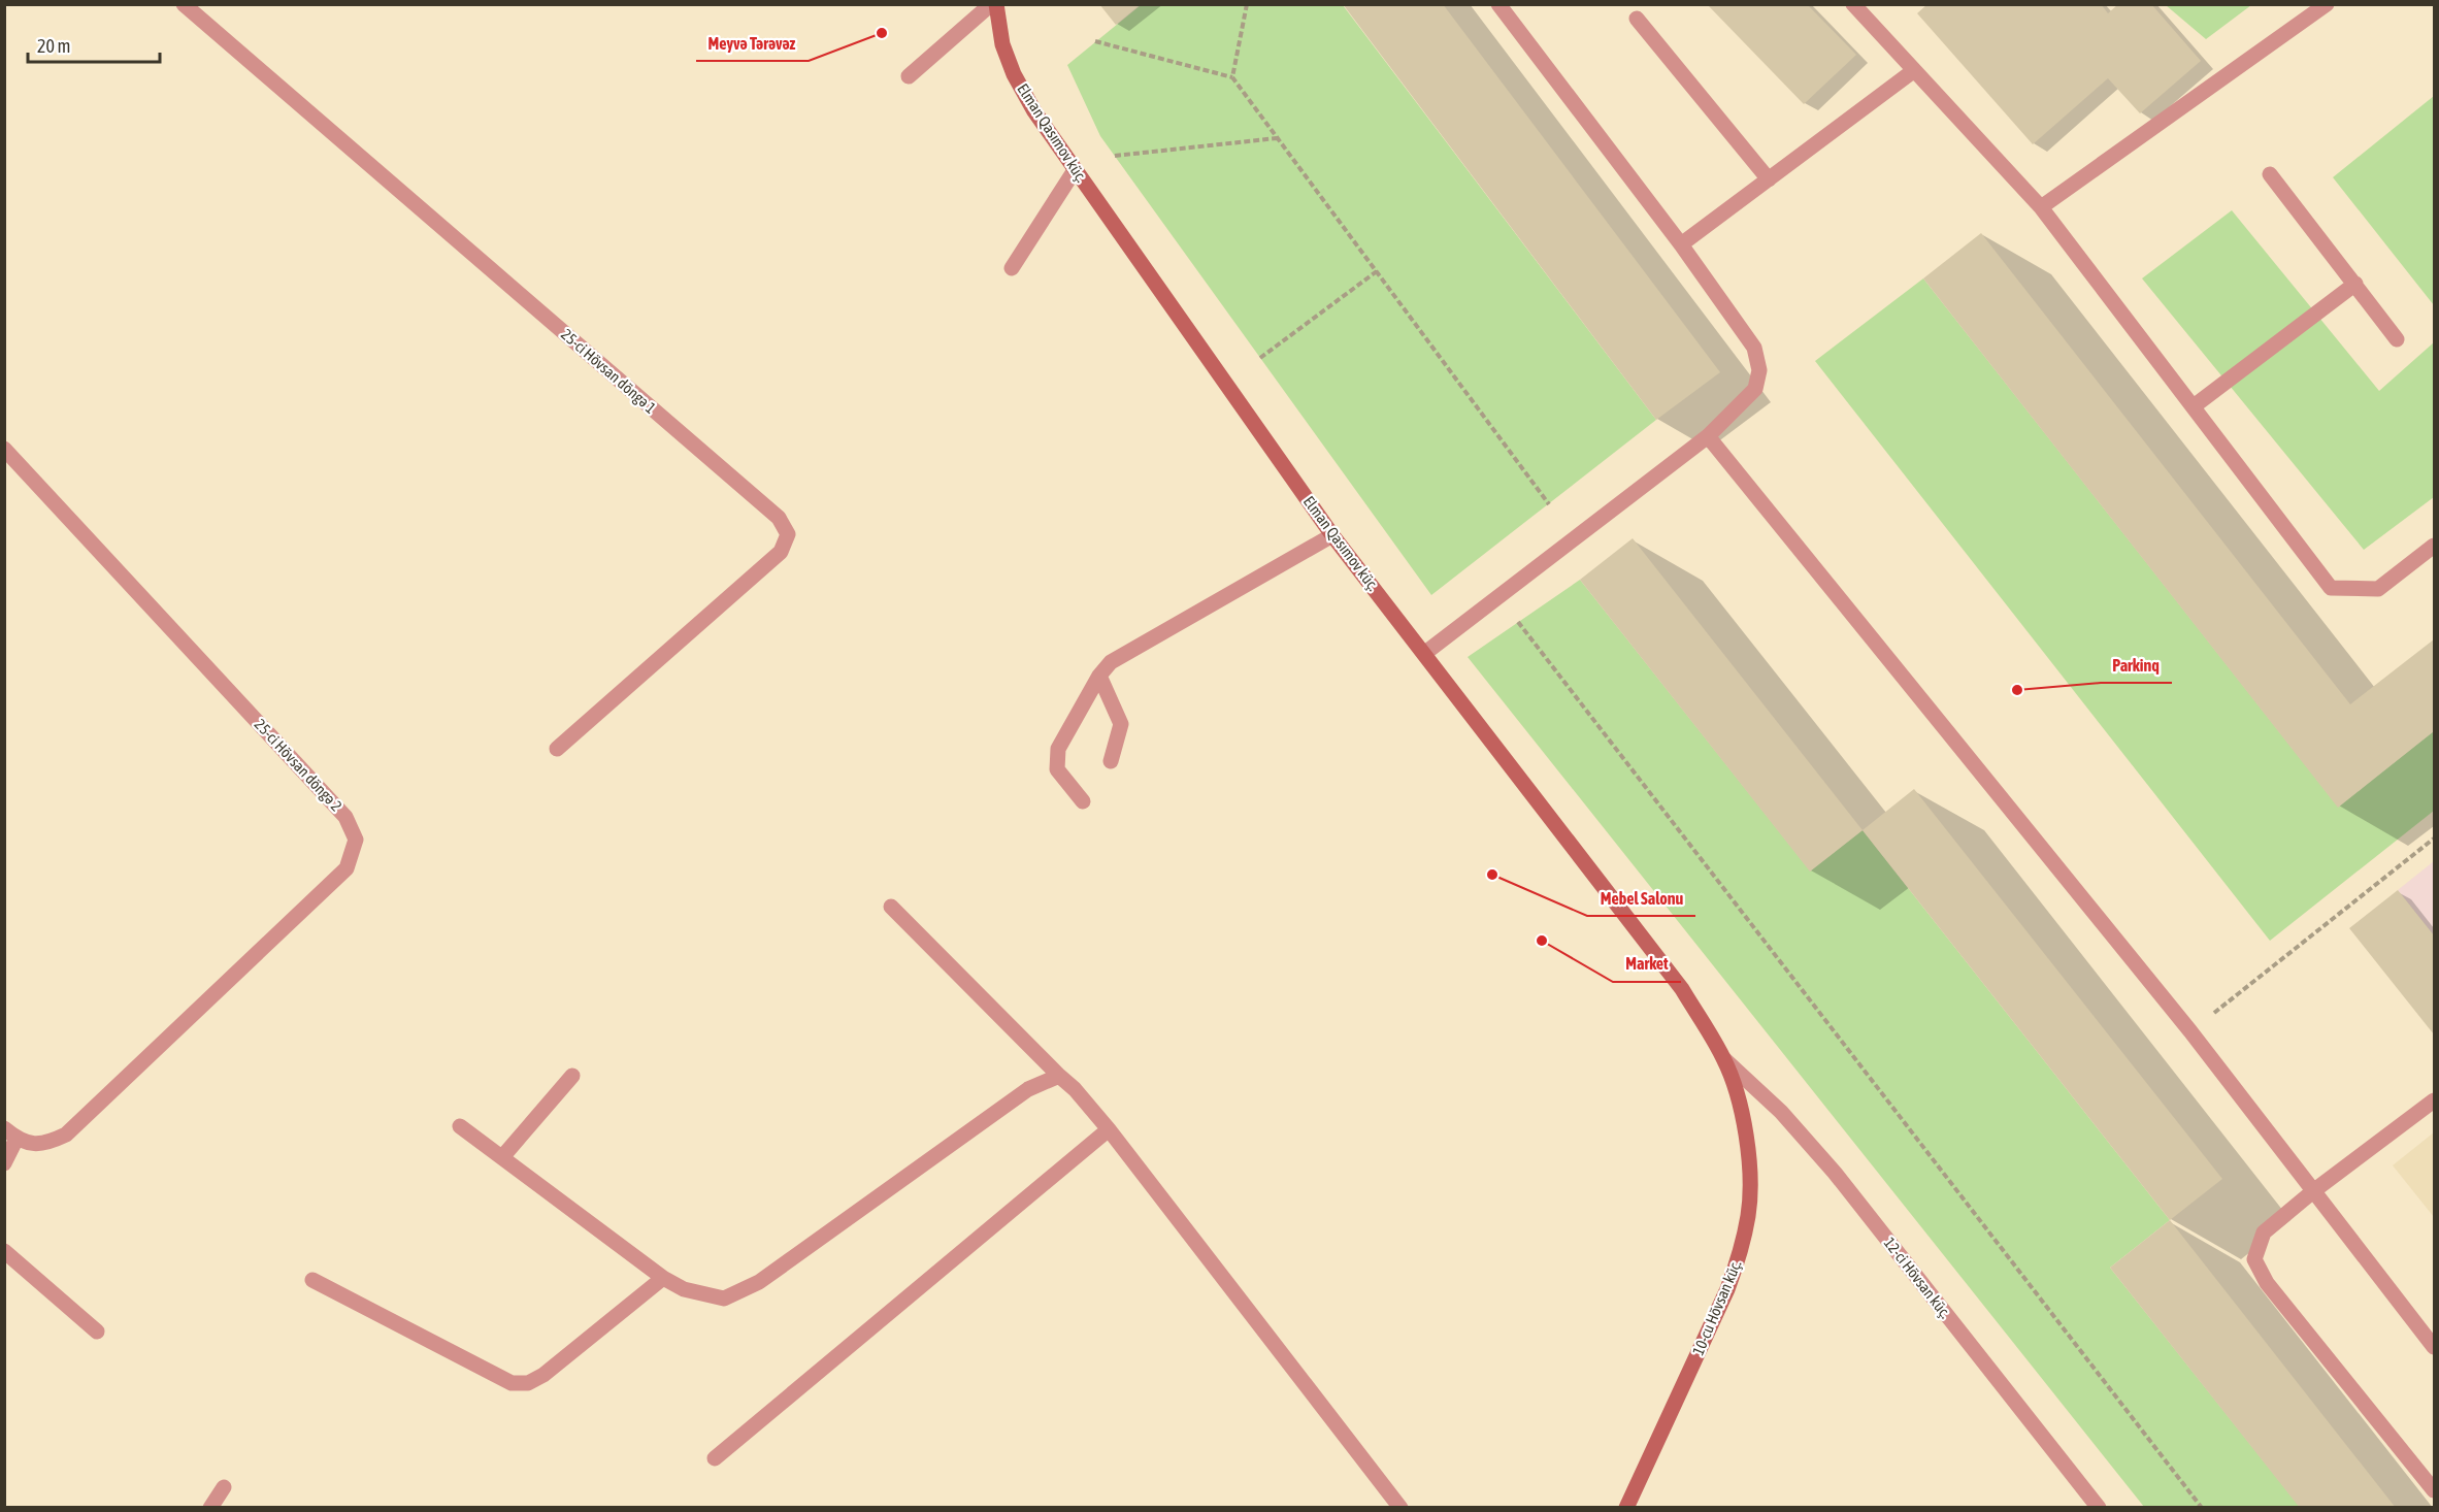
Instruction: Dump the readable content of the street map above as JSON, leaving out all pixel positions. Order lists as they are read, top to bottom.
{
  "streets": {
    "main road": ["Elman Qasımov küç.", "10-cu Hövsan küç."],
    "street": ["25-ci Hövsan döngə 1", "25-ci Hövsan döngə 2", "12-ci Hövsan küç."]
  },
  "crossings": [
    ["Elman Qasımov küç.", "12-ci Hövsan küç."],
    ["Elman Qasımov küç.", "10-cu Hövsan küç."],
    ["12-ci Hövsan küç.", "10-cu Hövsan küç."]
  ],
  "places": [
    "Meyvə Tərəvəz",
    "Parkinq",
    "Mebel Salonu",
    "Market"
  ],
  "scale_bar": "20 m"
}
